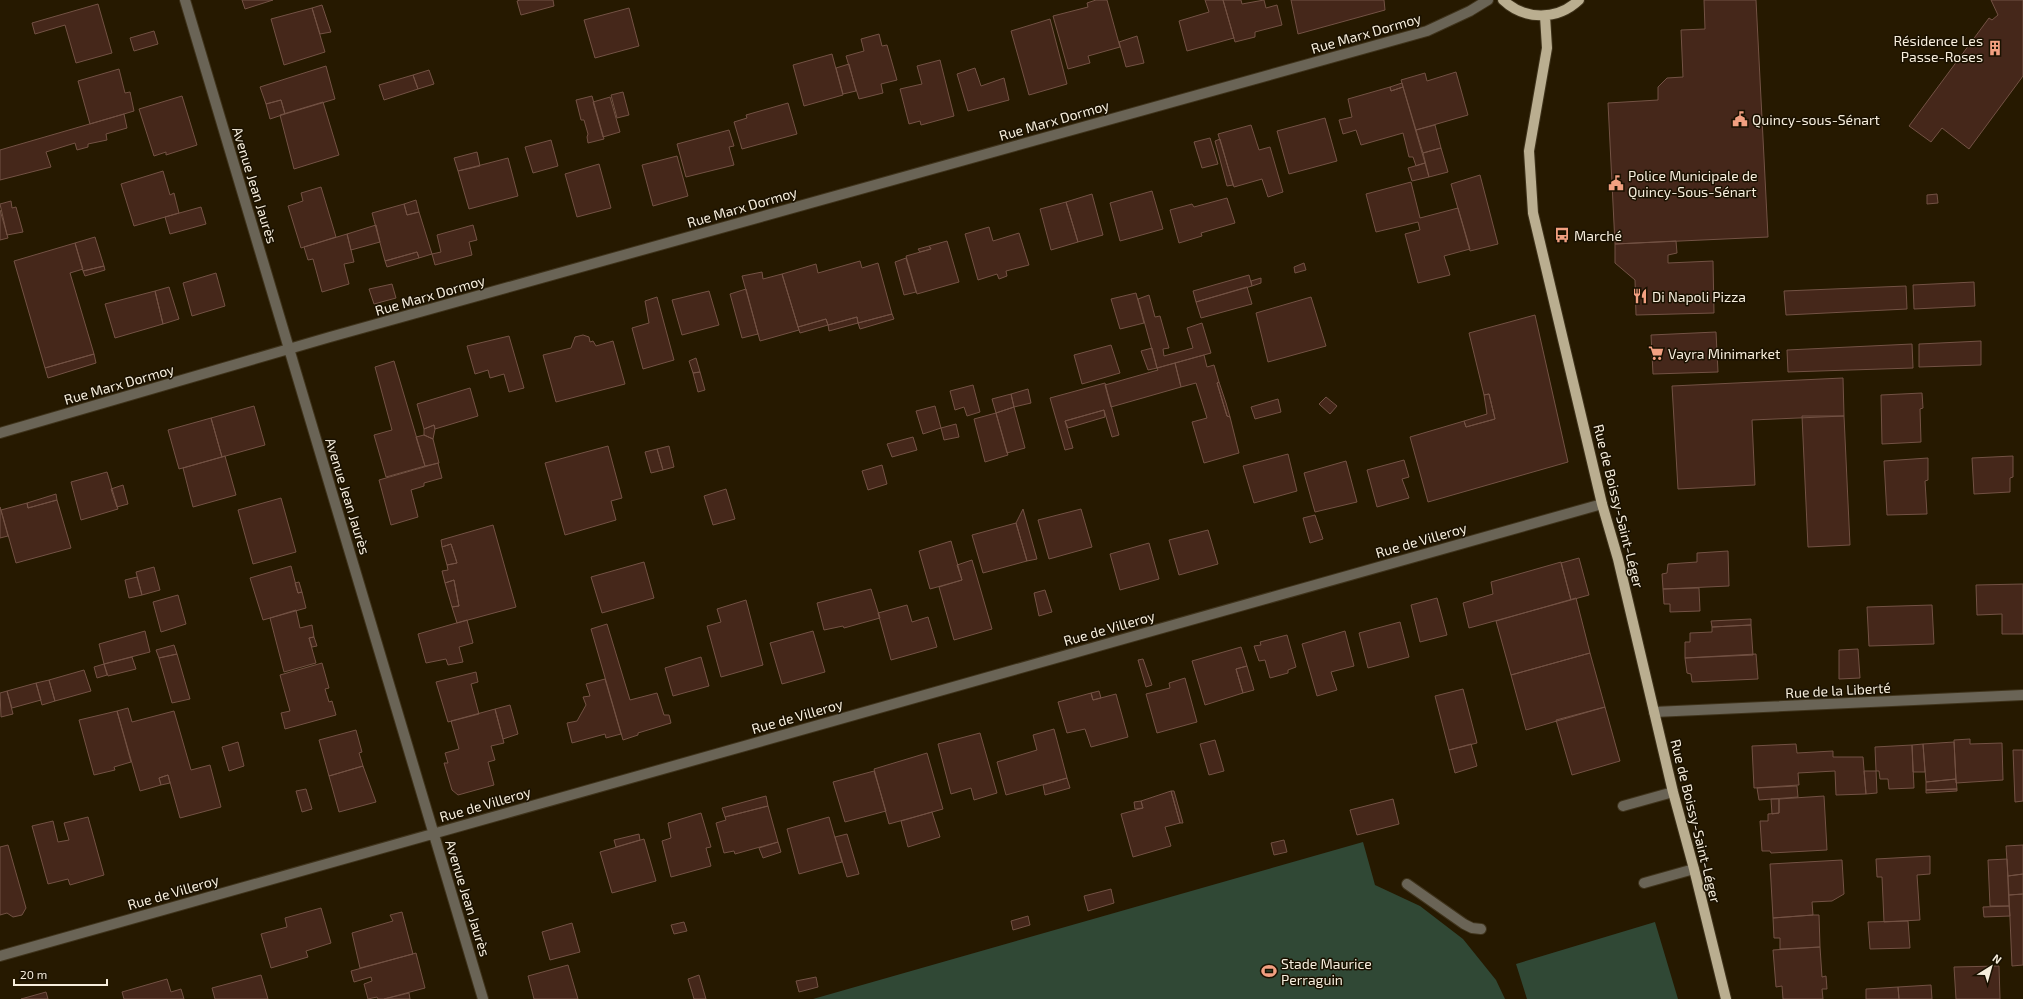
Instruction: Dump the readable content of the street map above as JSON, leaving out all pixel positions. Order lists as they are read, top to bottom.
{
  "streets": {
    "main road": ["Rue de Boissy-Saint-Léger"],
    "street": [
      "Rue Marx Dormoy",
      "Avenue Jean Jaurès",
      "Rue de Villeroy",
      "Rue de la Liberté"
    ]
  },
  "crossings": [
    ["Rue Marx Dormoy", "Avenue Jean Jaurès"],
    ["Avenue Jean Jaurès", "Rue de Villeroy"],
    ["Rue de Boissy-Saint-Léger", "Rue de Villeroy"],
    ["Rue de Boissy-Saint-Léger", "Rue de la Liberté"]
  ],
  "places": {
    "building": ["Résidence Les Passe-Roses"],
    "public building": ["Quincy-sous-Sénart", "Police Municipale de Quincy-Sous-Sénart"],
    "bus stop": ["Marché"],
    "restaurant": ["Di Napoli Pizza"],
    "supermarket": ["Vayra Minimarket"],
    "sports": ["Stade Maurice Perraguin"]
  },
  "scale_bar": "20 m",
  "north": "top right"
}
